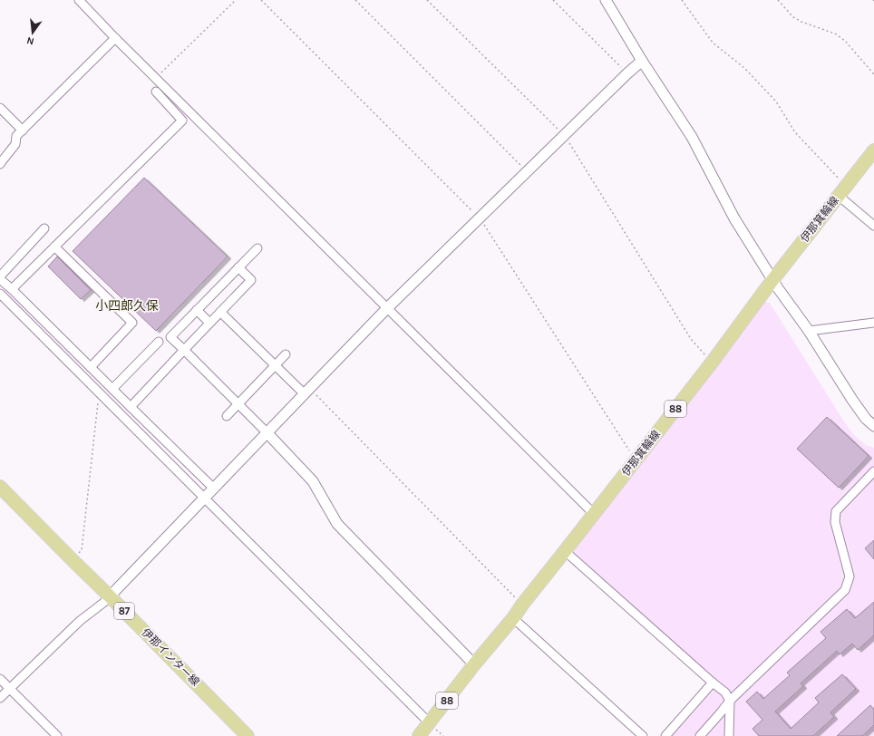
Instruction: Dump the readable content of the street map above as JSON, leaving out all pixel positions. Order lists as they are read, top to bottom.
{
  "streets": {
    "main road": [
      "伊那箕輪線",
      "88",
      "87",
      "伊那インター線"
    ]
  },
  "districts": ["小四郎久保"],
  "north": "bottom"
}
